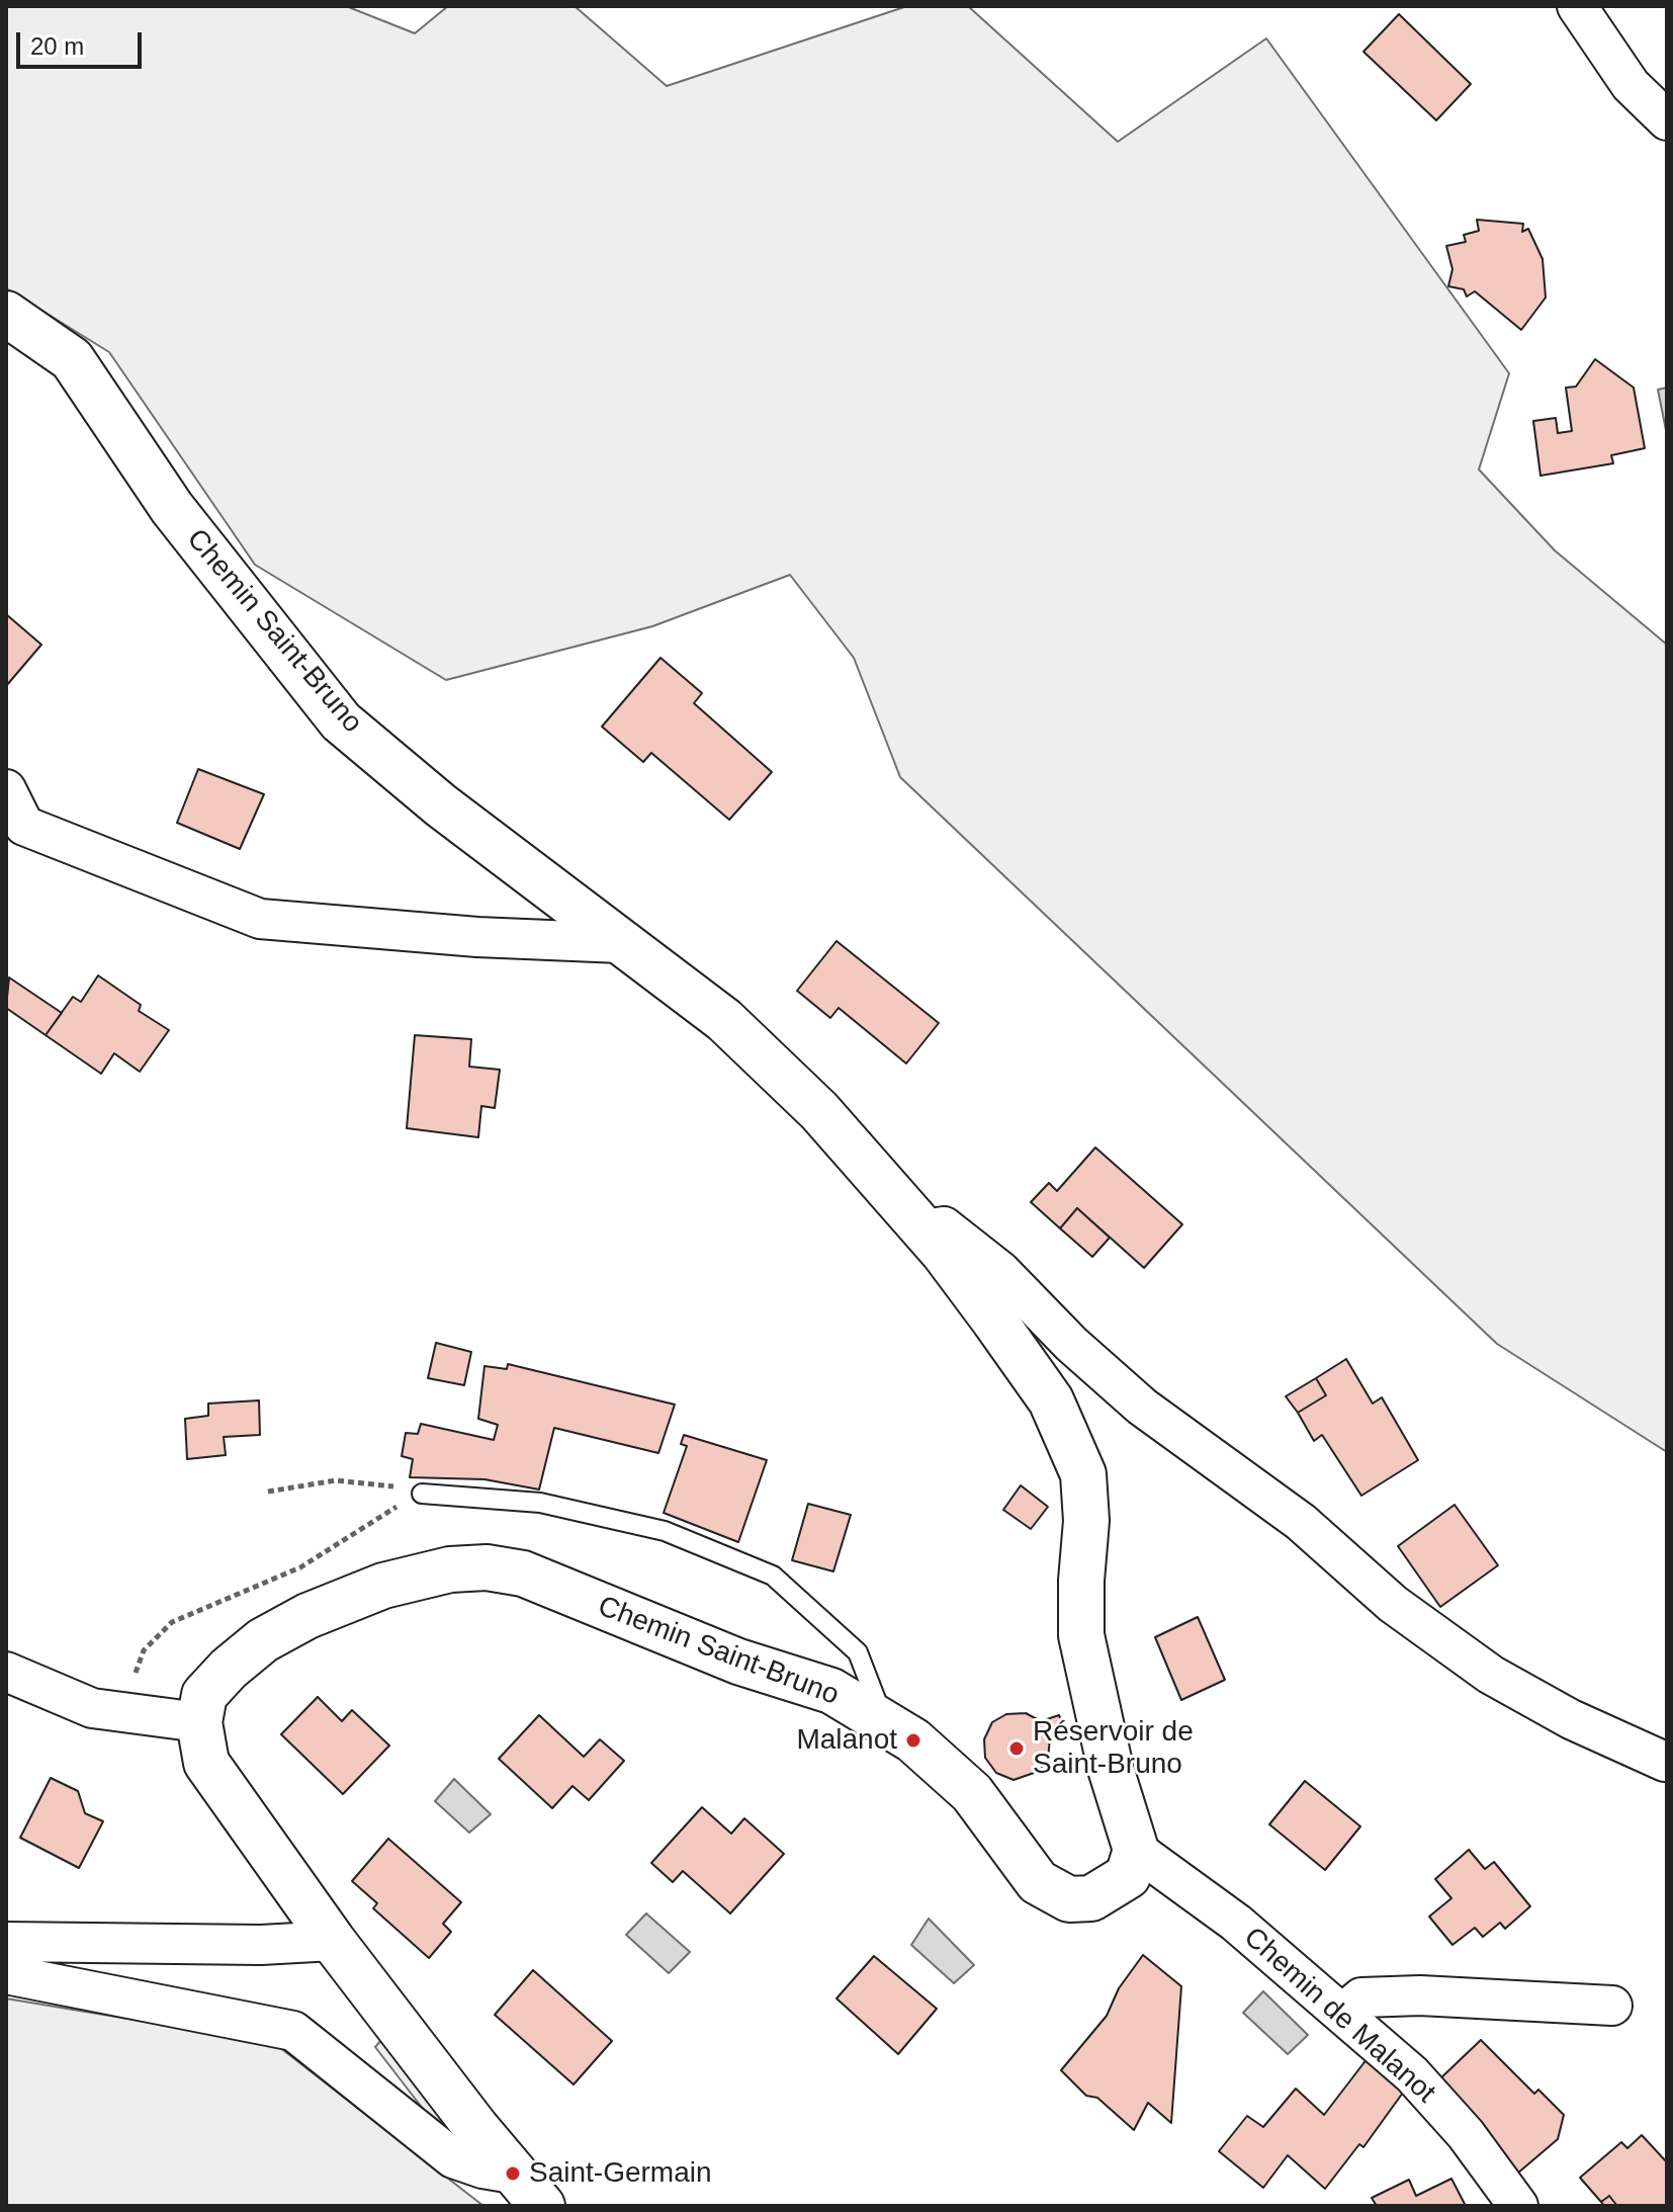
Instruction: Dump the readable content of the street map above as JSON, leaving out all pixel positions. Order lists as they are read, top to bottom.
{
  "streets": {
    "street": ["Chemin Saint-Bruno", "Chemin de Malanot"]
  },
  "crossings": [
    ["Chemin Saint-Bruno", "Chemin de Malanot"]
  ],
  "places": ["Malanot", "Réservoir de Saint-Bruno", "Saint-Germain"],
  "scale_bar": "20 m"
}
